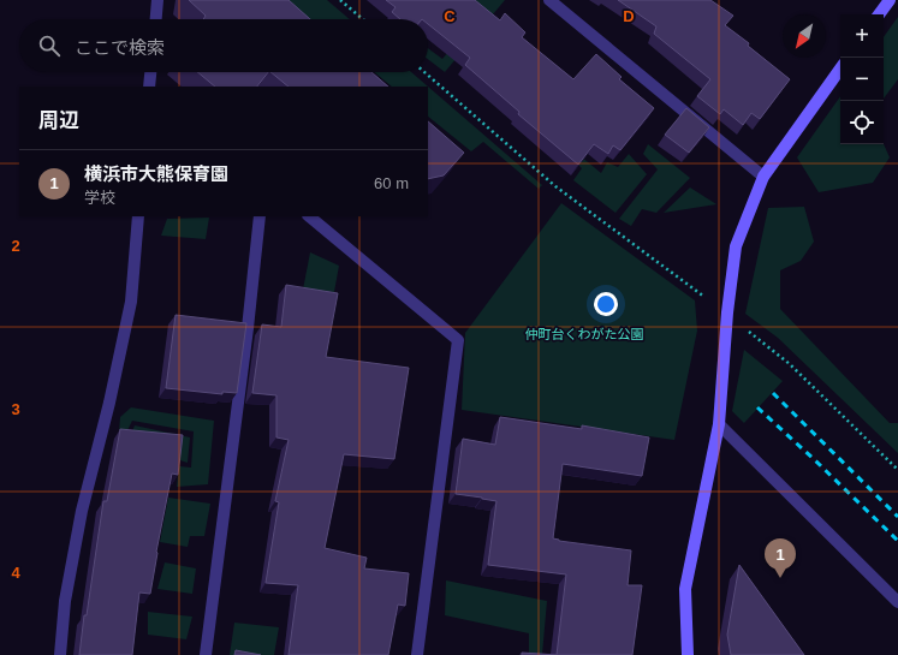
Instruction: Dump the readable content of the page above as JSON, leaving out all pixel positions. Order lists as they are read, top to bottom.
{
  "parks": ["仲町台くわがた公園"],
  "north": "bottom left",
  "page": {
    "map_buttons": ["+", "−"],
    "search": "ここで検索",
    "heading": "周辺",
    "list": [
      {
        "mark": "1",
        "name": "横浜市大熊保育園",
        "note": "学校",
        "value": "60 m"
      }
    ],
    "pins": "1"
  },
  "grid": {
    "columns": ["C", "D"],
    "rows": ["2", "3", "4"]
  }
}
